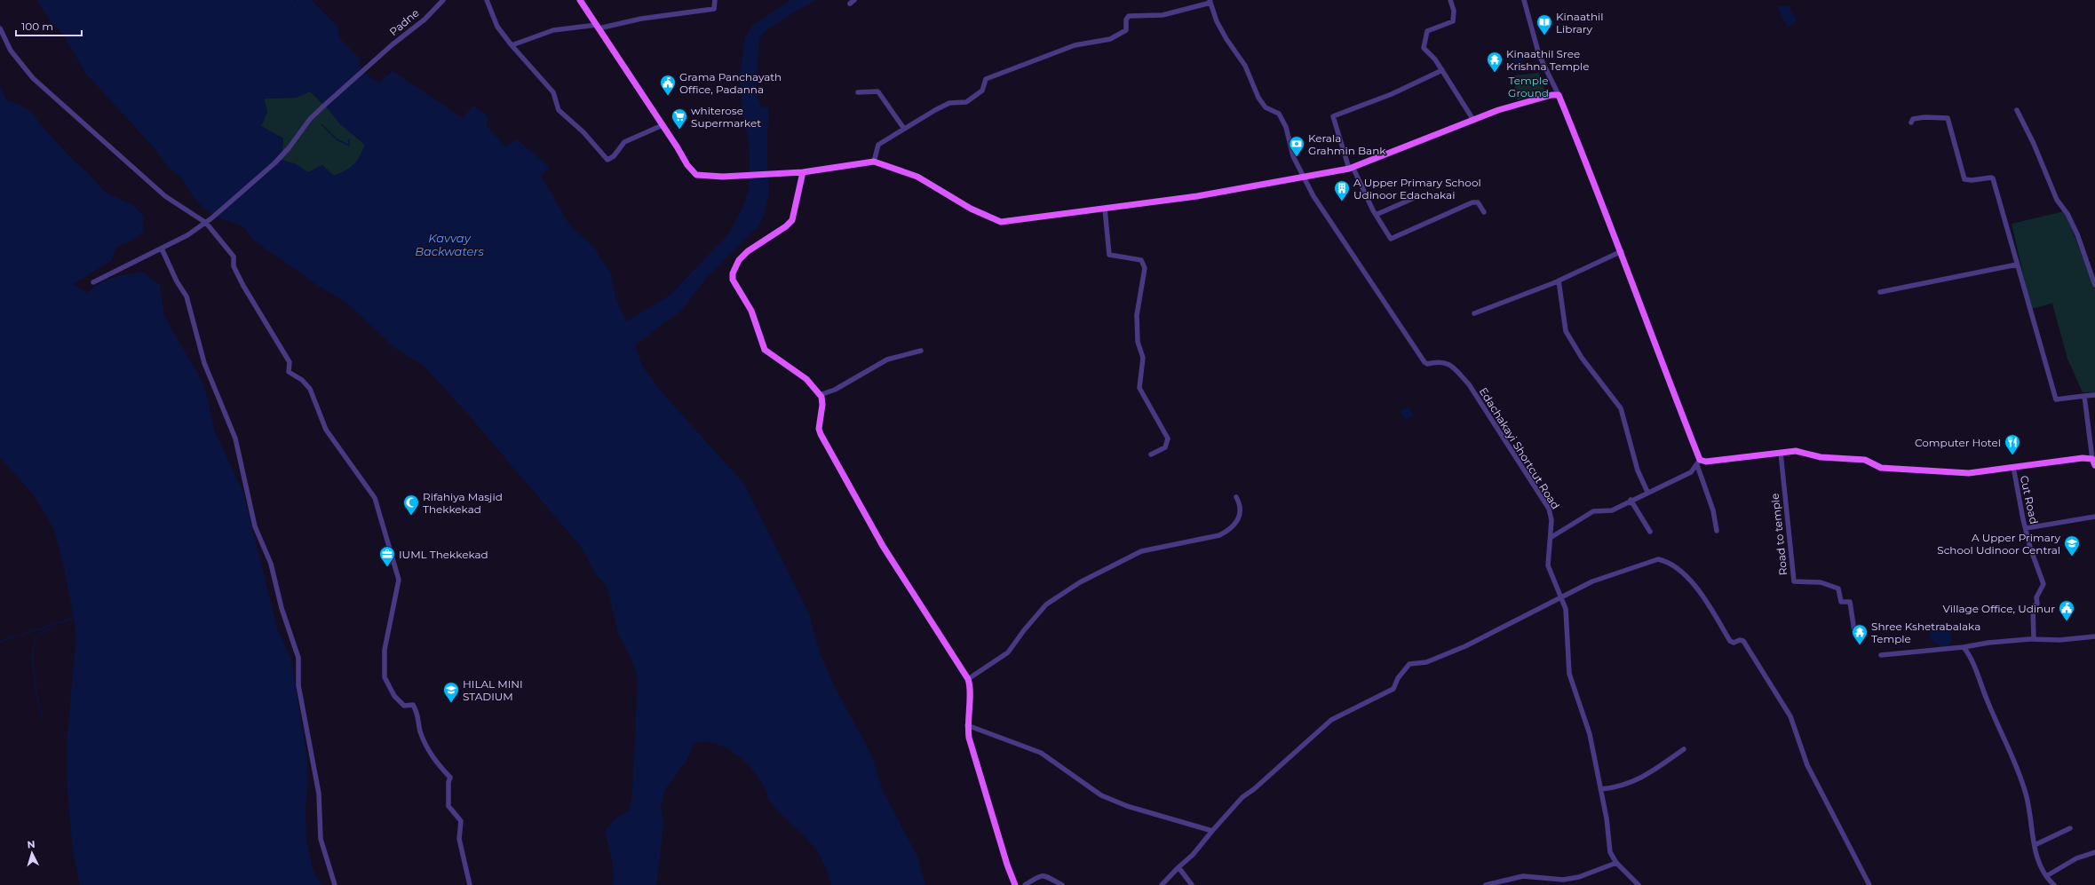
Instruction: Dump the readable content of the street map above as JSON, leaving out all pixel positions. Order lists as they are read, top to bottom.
{
  "streets": {
    "street": [
      "Padne",
      "Edachakayi Shortcut Road",
      "Cut Road",
      "Road to temple"
    ]
  },
  "water": ["Kavvay Backwaters"],
  "parks": ["Temple Ground"],
  "places": {
    "library": ["Kinaathil Library"],
    "temple": ["Kinaathil Sree Krishna Temple", "Shree Kshetrabalaka Temple"],
    "public building": ["Grama Panchayath Office, Padanna", "Village Office, Udinur"],
    "supermarket": ["whiterose Supermarket"],
    "bank": ["Kerala Grahmin Bank"],
    "building": ["A Upper Primary School Udinoor Edachakai"],
    "restaurant": ["Computer Hotel"],
    "mosque": ["Rifahiya Masjid Thekkekad"],
    "school or university": ["A Upper Primary School Udinoor Central", "HILAL MINI STADIUM"],
    "office": ["IUML Thekkekad"]
  },
  "scale_bar": "100 m",
  "north": "top"
}
